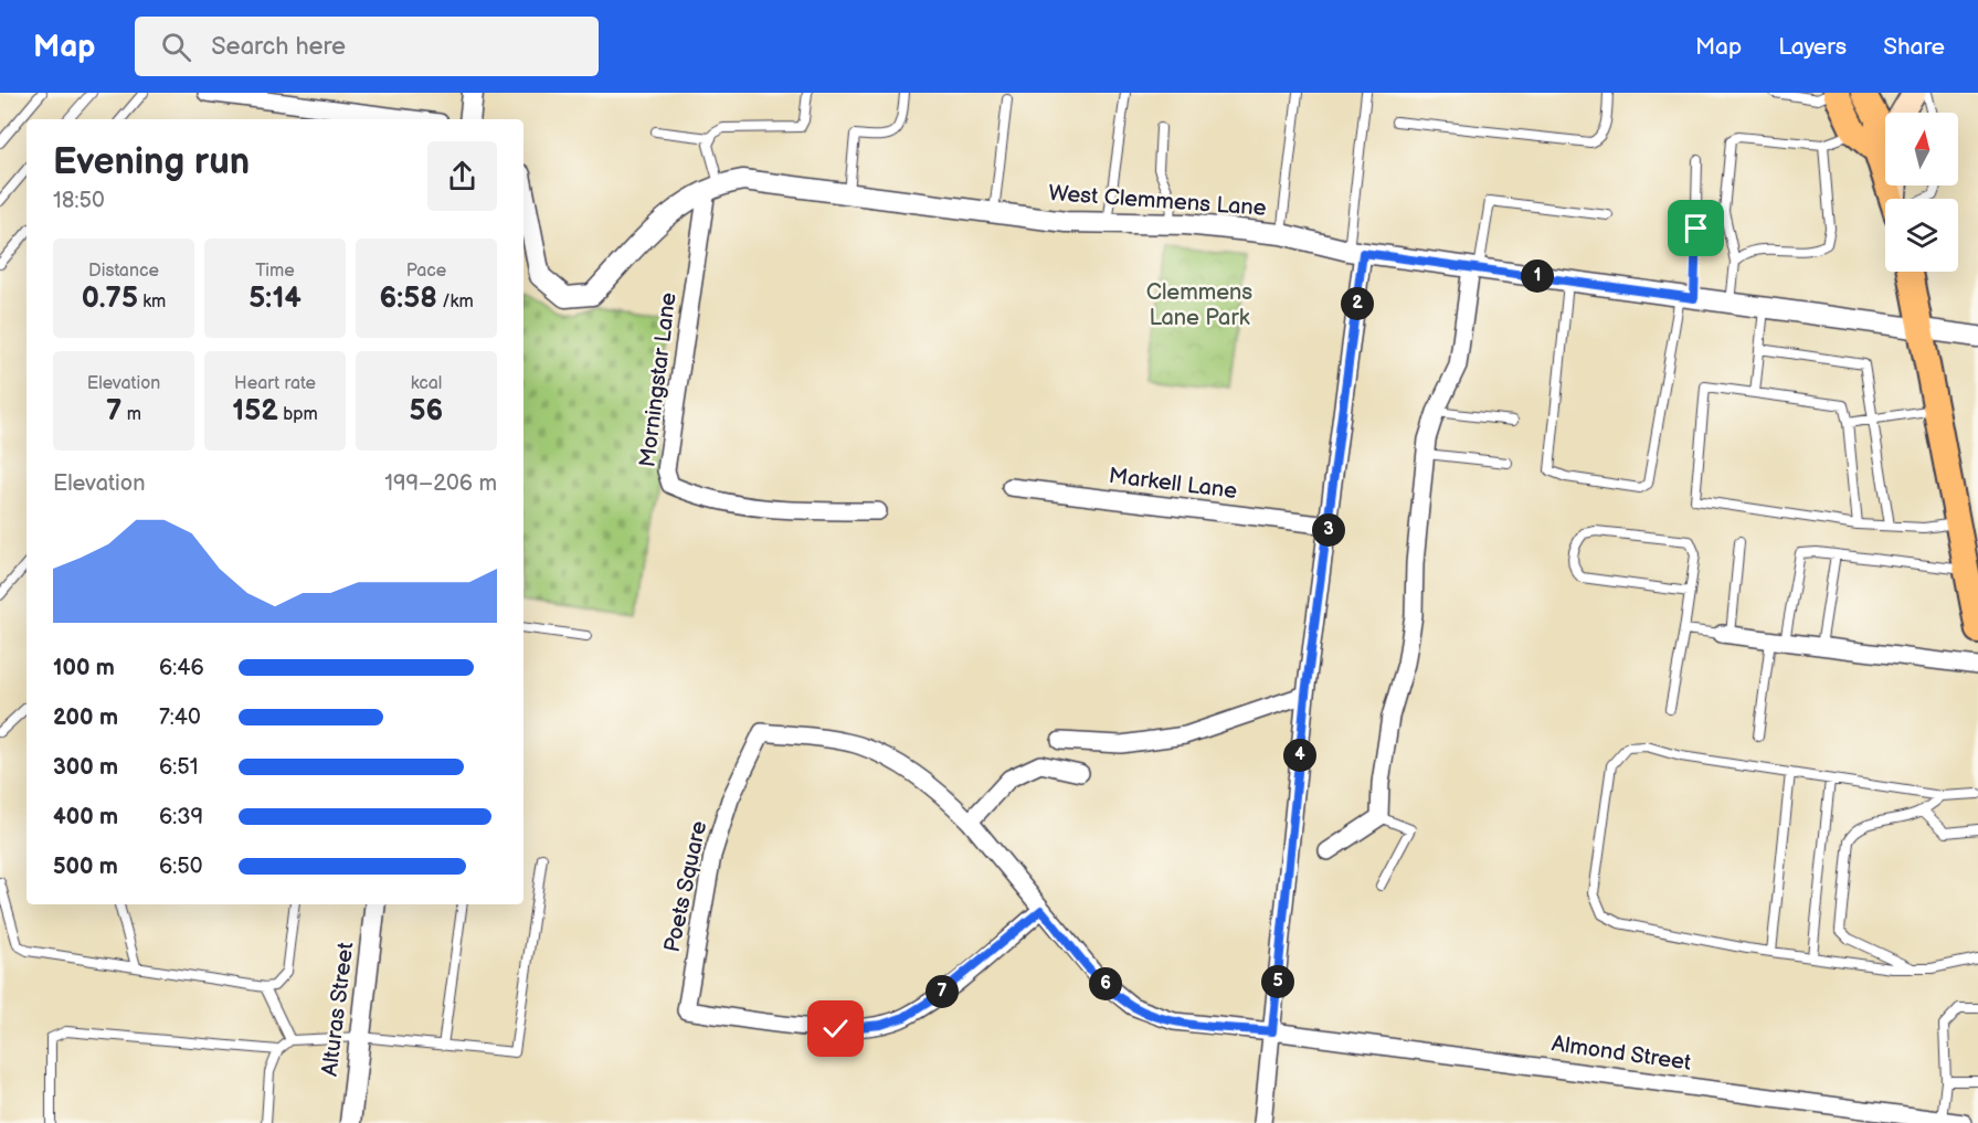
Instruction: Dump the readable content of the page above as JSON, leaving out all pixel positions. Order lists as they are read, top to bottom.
{
  "streets": {
    "street": [
      "West Clemmens Lane",
      "Morningstar Lane",
      "Markell Lane",
      "Poets Square",
      "Alturas Street",
      "Almond Street"
    ]
  },
  "crossings": [
    ["West Clemmens Lane", "Morningstar Lane"],
    ["Poets Square", "Almond Street"]
  ],
  "parks": ["Clemmens Lane Park"],
  "north": "top",
  "page": {
    "header": "Map",
    "search": "Search here",
    "nav": ["Map", "Layers", "Share"],
    "heading": ["Evening run", "18:50"],
    "stats": [
      ["Distance", "0.75 km"],
      ["Time", "5:14"],
      ["Pace", "6:58 /km"],
      ["Elevation", "7 m"],
      ["Heart rate", "152 bpm"],
      ["kcal", "56"]
    ],
    "pins": [
      "1",
      "2",
      "3",
      "4",
      "5",
      "6",
      "7"
    ],
    "chart": ["Elevation", "199–206 m"],
    "list": [
      {
        "name": "100 m",
        "note": "6:46"
      },
      {
        "name": "200 m",
        "note": "7:40"
      },
      {
        "name": "300 m",
        "note": "6:51"
      },
      {
        "name": "400 m",
        "note": "6:39"
      },
      {
        "name": "500 m",
        "note": "6:50"
      }
    ]
  }
}
